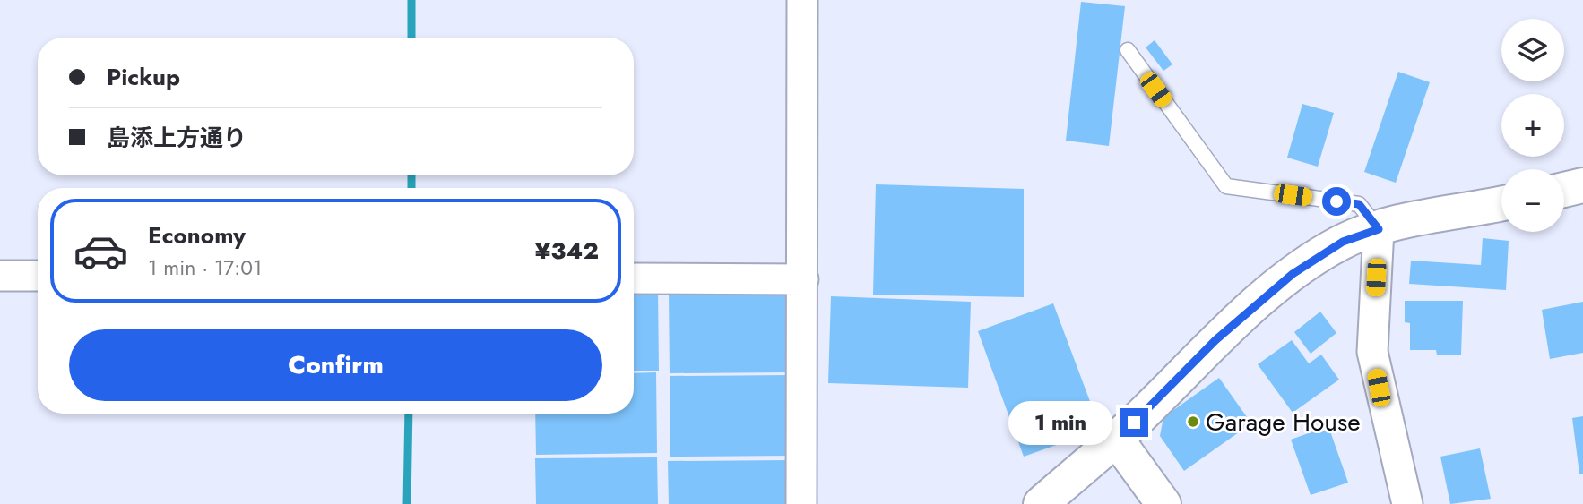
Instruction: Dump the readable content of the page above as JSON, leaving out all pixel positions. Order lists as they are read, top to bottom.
{
  "places": ["Garage House"],
  "page": {
    "map_buttons": ["+", "−"],
    "banner": ["Pickup", "島添上方通り"],
    "list": [
      {
        "name": "Economy",
        "note": "1 min · 17:01",
        "value": "¥342"
      }
    ],
    "buttons": "Confirm",
    "bubble": "1 min"
  }
}
